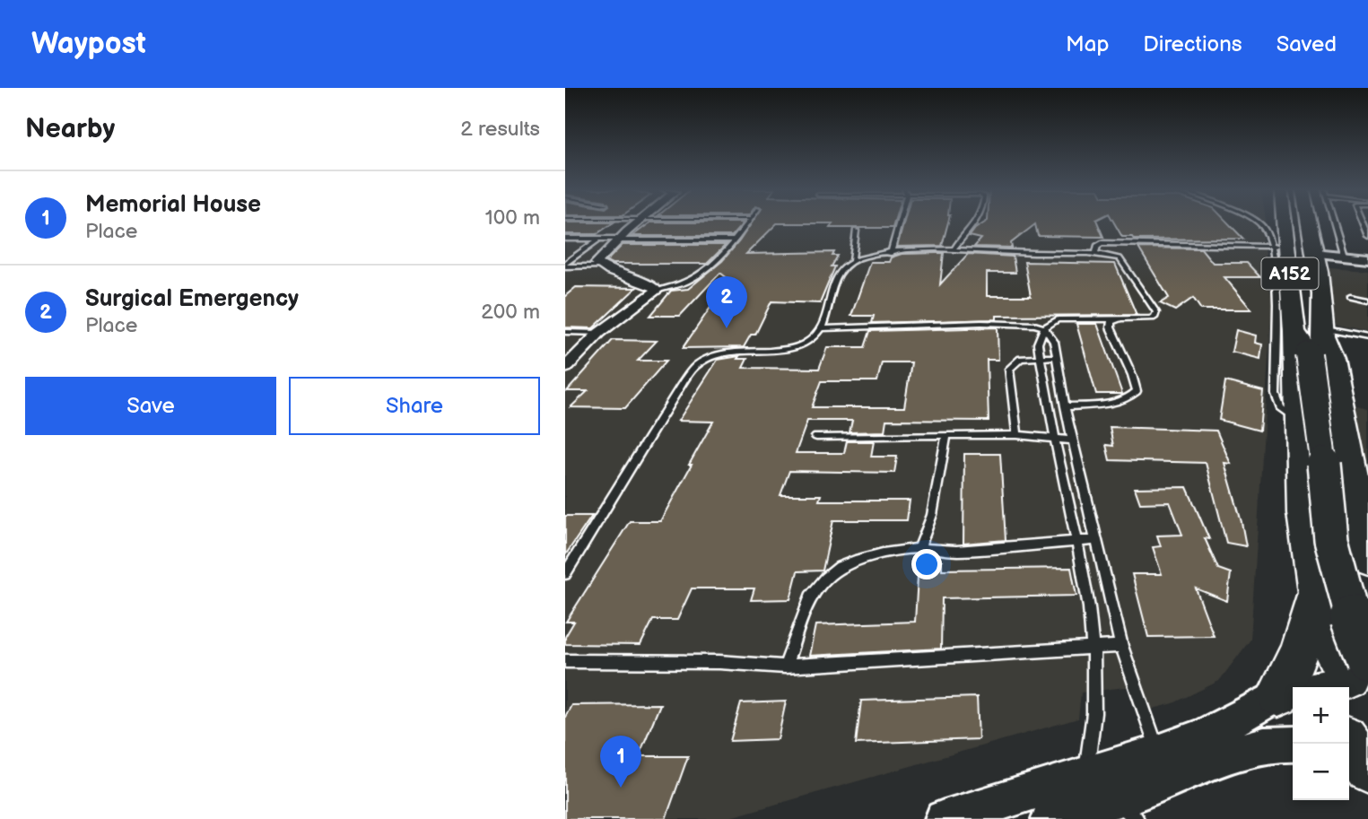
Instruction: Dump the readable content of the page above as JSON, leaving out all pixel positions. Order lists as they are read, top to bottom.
{
  "streets": {
    "main road": ["A152"]
  },
  "page": {
    "header": "Waypost",
    "nav": ["Map", "Directions", "Saved"],
    "heading": ["Nearby", "2 results"],
    "list": [
      {
        "mark": "1",
        "name": "Memorial House",
        "note": "Place",
        "value": "100 m"
      },
      {
        "mark": "2",
        "name": "Surgical Emergency",
        "note": "Place",
        "value": "200 m"
      }
    ],
    "pins": ["2", "1"],
    "buttons": ["Save", "Share"],
    "map_buttons": ["+", "−"]
  }
}
